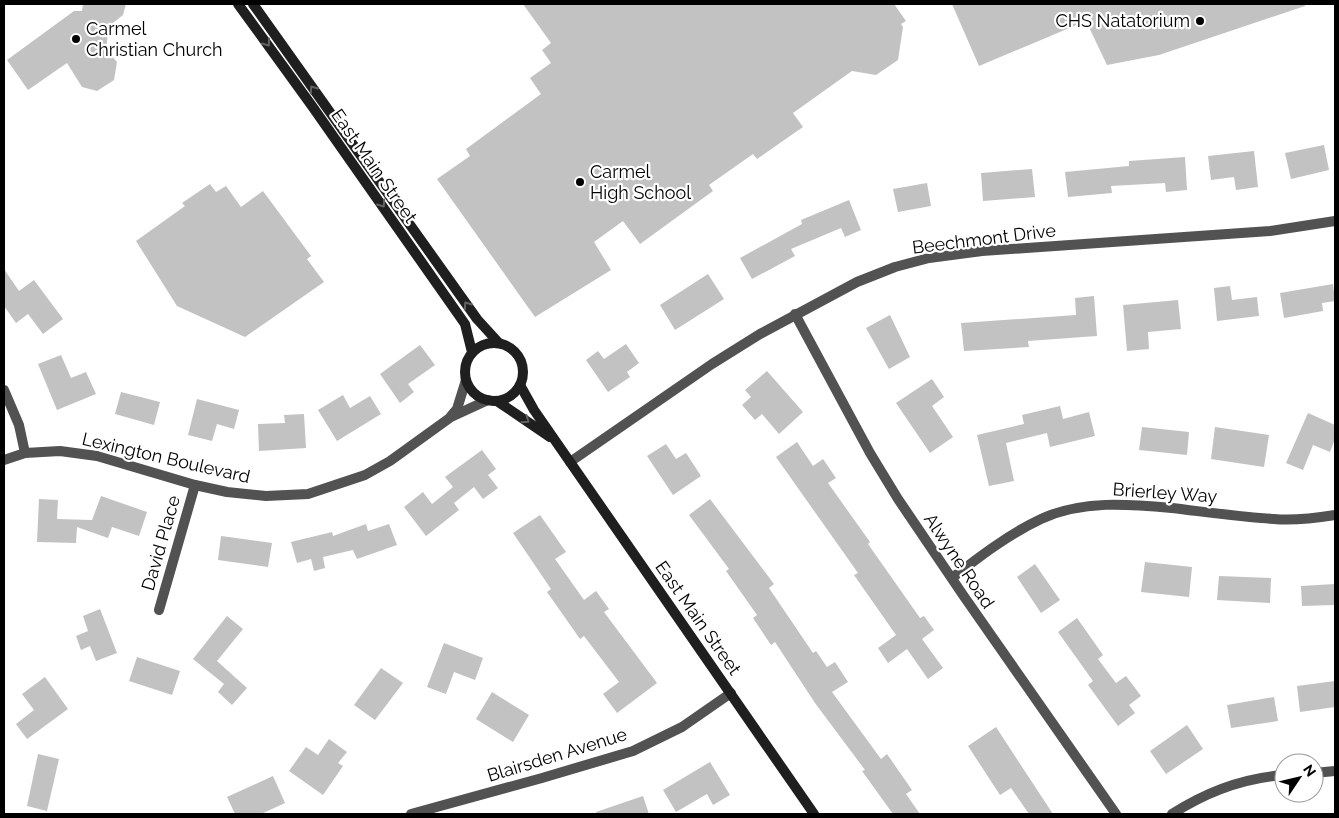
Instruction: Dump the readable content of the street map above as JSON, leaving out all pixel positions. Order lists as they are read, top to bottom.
{
  "streets": {
    "main road": ["East Main Street"],
    "street": [
      "Beechmont Drive",
      "Lexington Boulevard",
      "Brierley Way",
      "David Place",
      "Alwyne Road",
      "Blairsden Avenue"
    ]
  },
  "crossings": [
    ["East Main Street", "Beechmont Drive"],
    ["East Main Street", "Lexington Boulevard"],
    ["East Main Street", "Blairsden Avenue"],
    ["Beechmont Drive", "Alwyne Road"],
    ["Lexington Boulevard", "David Place"],
    ["Brierley Way", "Alwyne Road"]
  ],
  "places": ["CHS Natatorium", "Carmel Christian Church", "Carmel High School"],
  "north": "top right"
}
